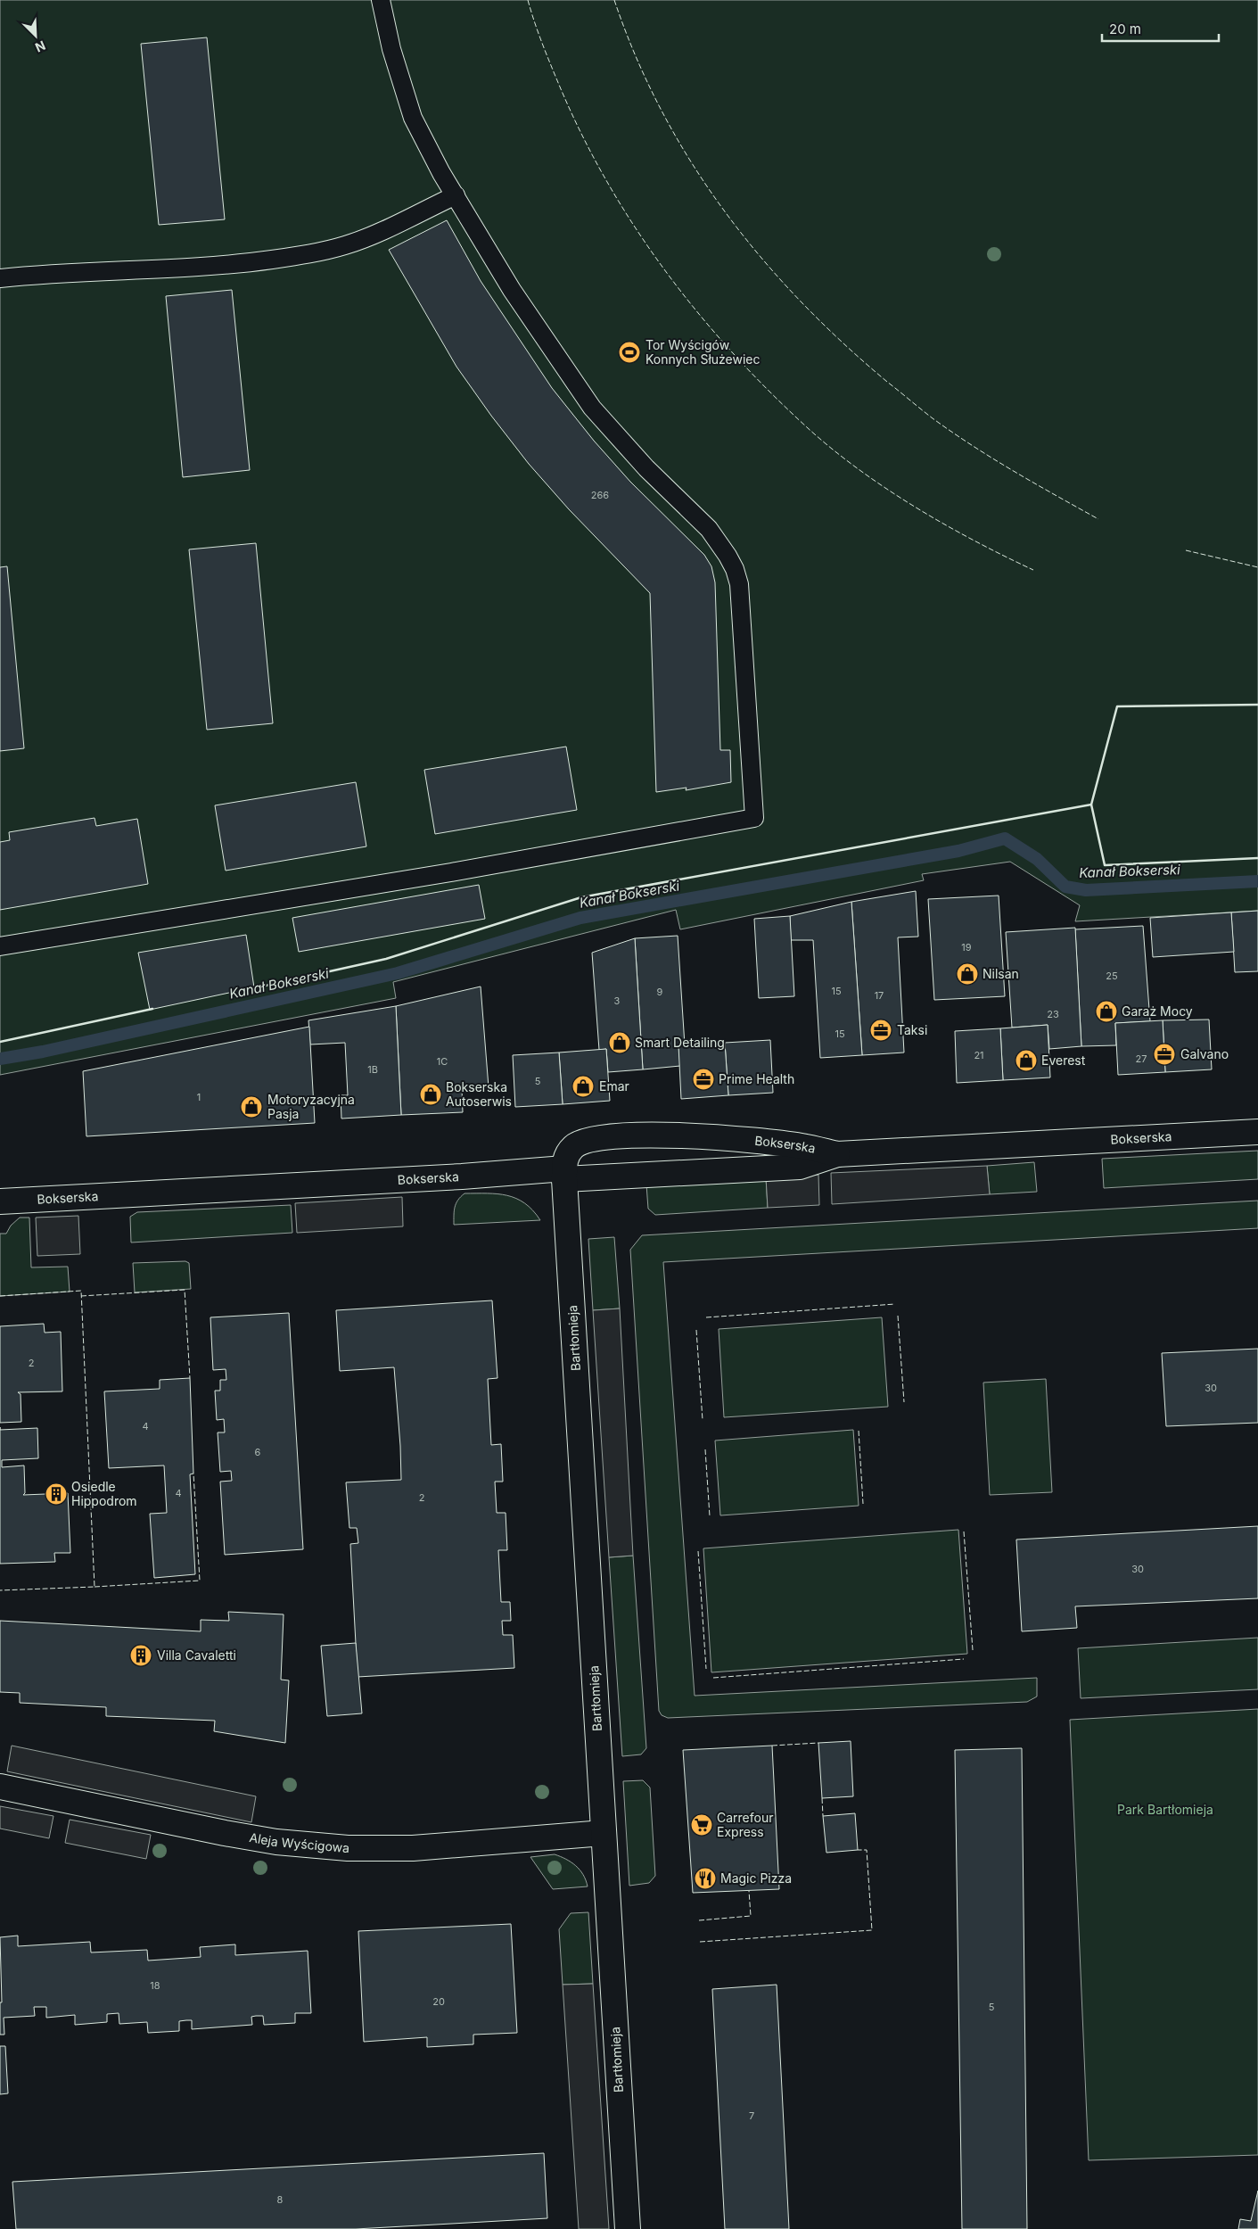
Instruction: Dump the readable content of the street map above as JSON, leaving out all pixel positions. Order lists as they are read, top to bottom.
{
  "streets": {
    "street": ["Bokserska", "Bartłomieja", "Aleja Wyścigowa"]
  },
  "crossings": [
    ["Bokserska", "Bartłomieja"],
    ["Bartłomieja", "Aleja Wyścigowa"]
  ],
  "water": ["Kanał Bokserski"],
  "parks": ["Park Bartłomieja"],
  "places": {
    "sports": ["Tor Wyścigów Konnych Służewiec"],
    "shop": [
      "Nilsan",
      "Garaż Mocy",
      "Smart Detailing",
      "Everest",
      "Emar",
      "Bokserska Autoserwis",
      "Motoryzacyjna Pasja"
    ],
    "office": ["Taksi", "Galvano", "Prime Health"],
    "building": ["Osiedle Hippodrom", "Villa Cavaletti"],
    "supermarket": ["Carrefour Express"],
    "restaurant": ["Magic Pizza"]
  },
  "house_numbers": [
    "266",
    "19",
    "25",
    "15",
    "9",
    "17",
    "3",
    "23",
    "15",
    "21",
    "27",
    "1C",
    "1B",
    "5",
    "1",
    "2",
    "30",
    "4",
    "6",
    "4",
    "2",
    "30",
    "18",
    "20",
    "5",
    "7",
    "8"
  ],
  "scale_bar": "20 m",
  "north": "bottom right"
}
